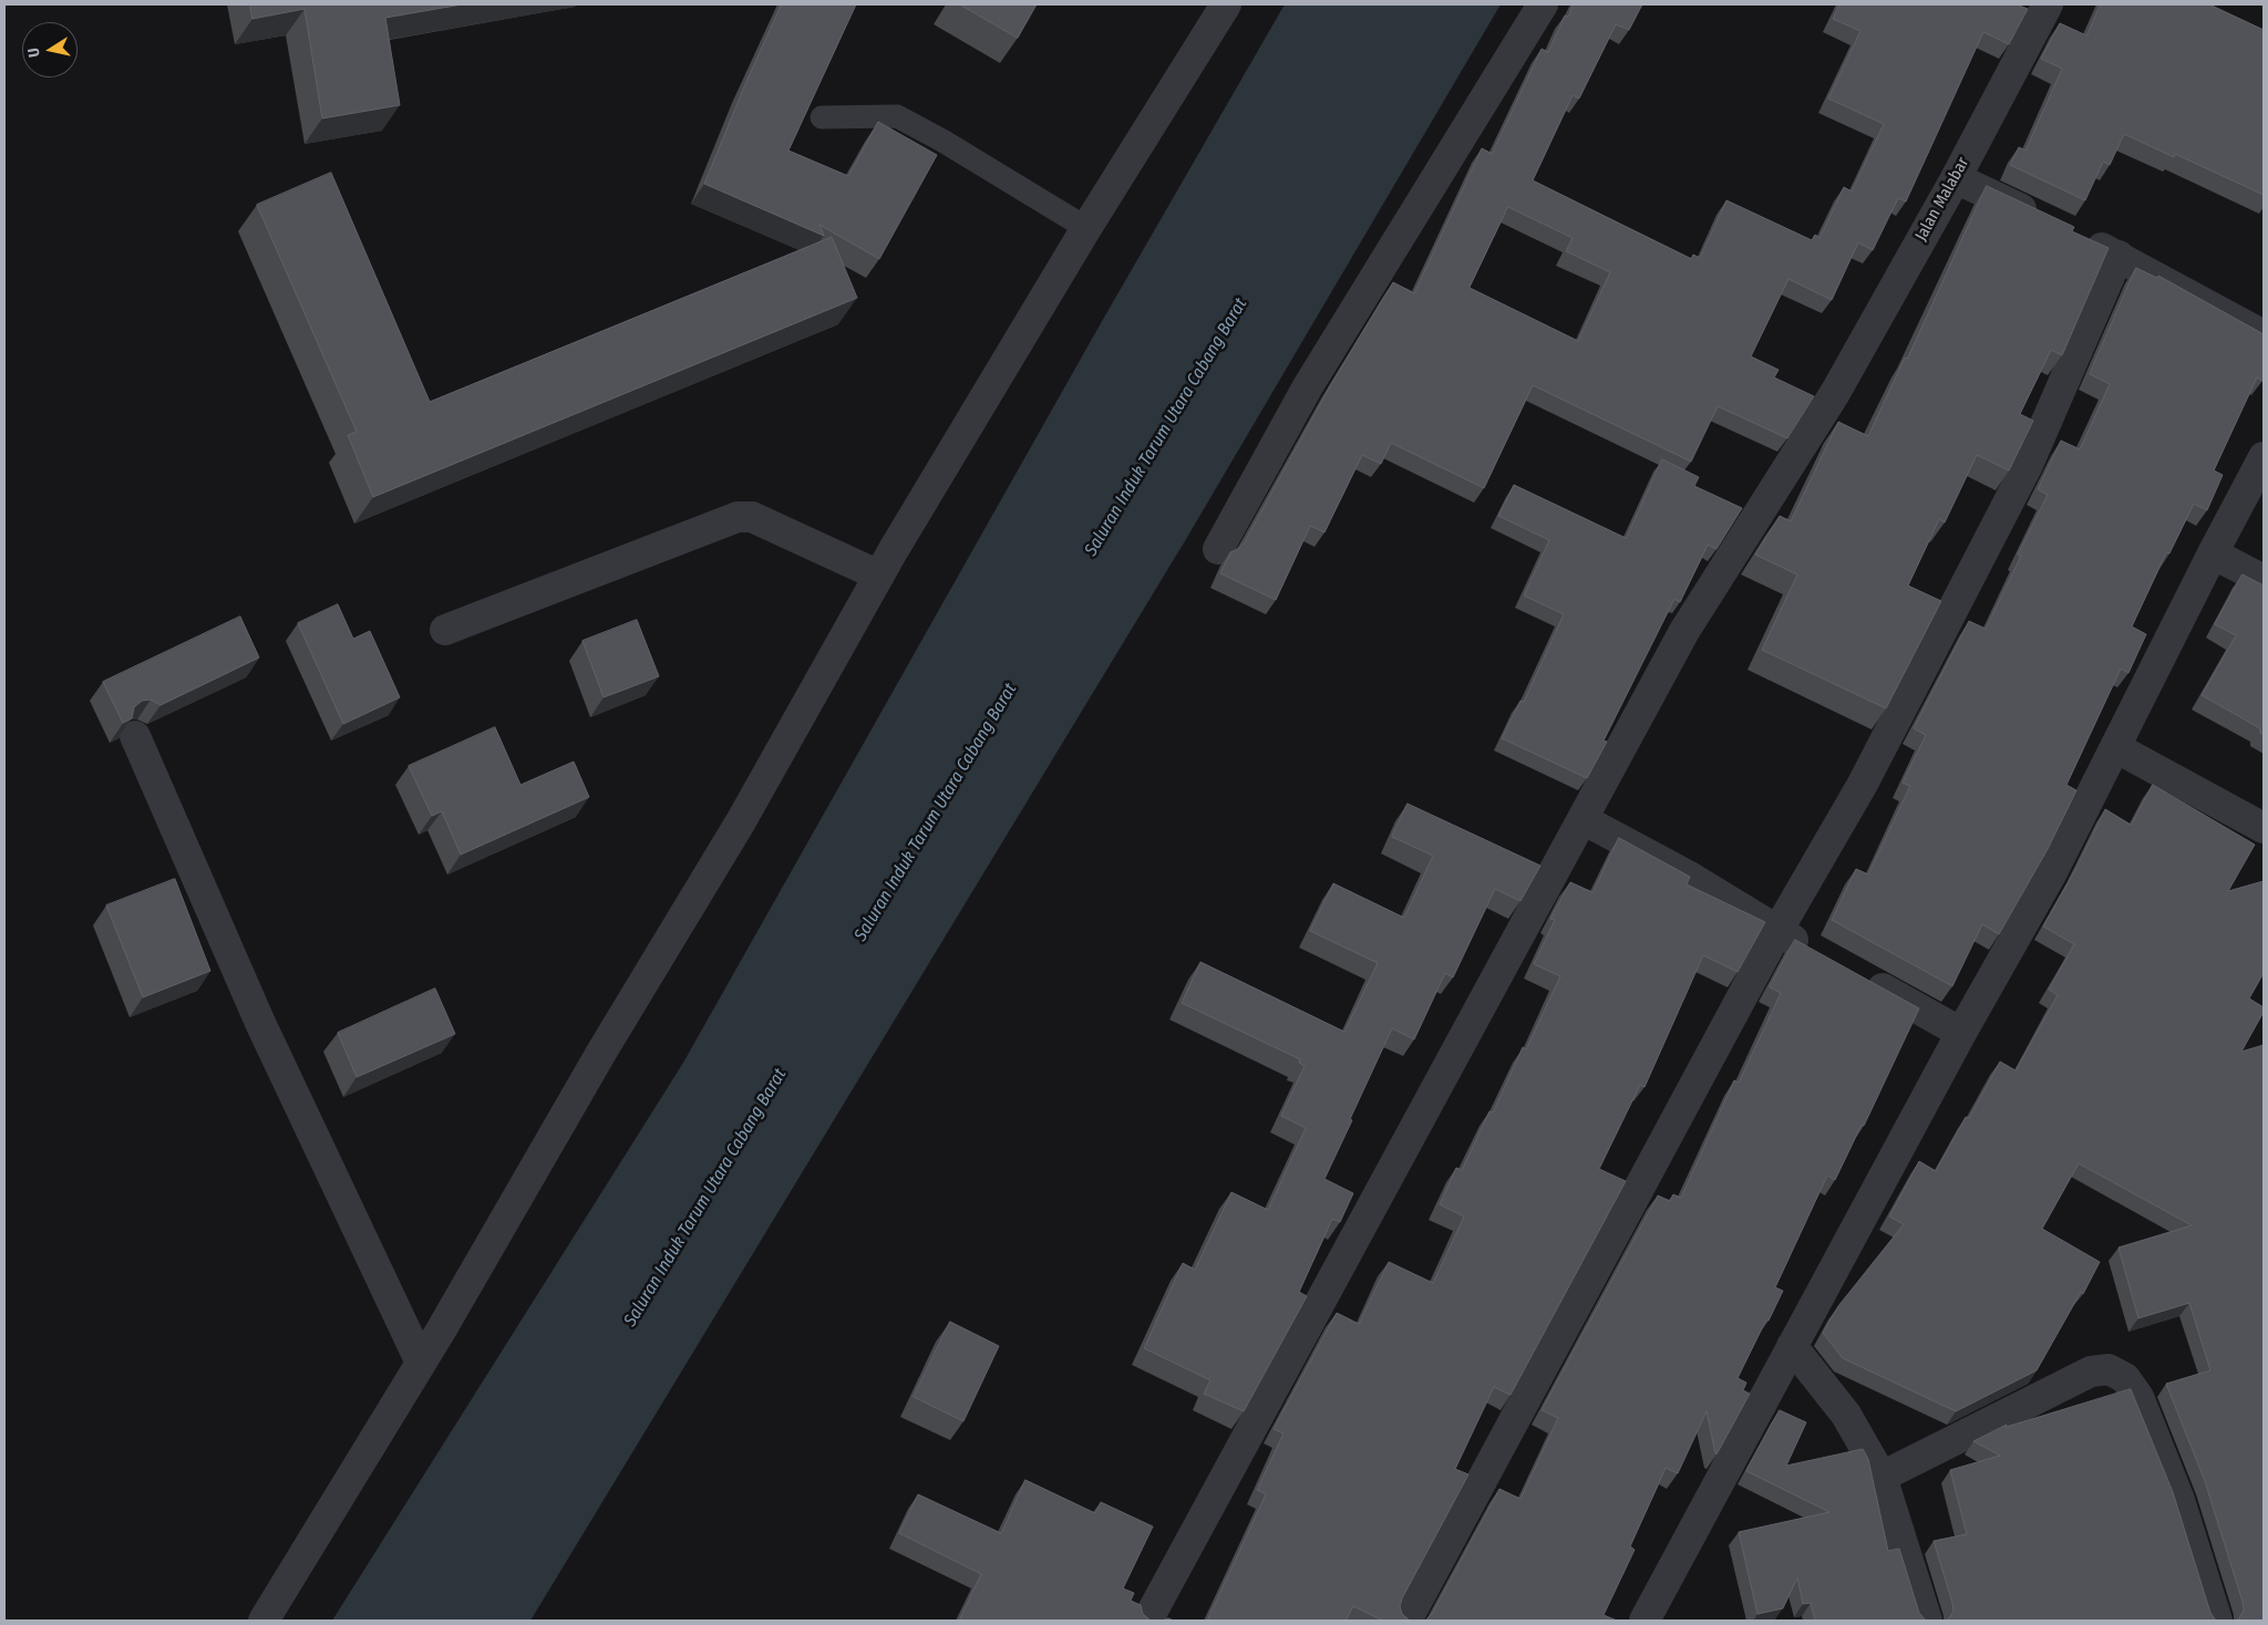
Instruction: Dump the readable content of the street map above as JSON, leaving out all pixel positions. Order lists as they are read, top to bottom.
{
  "streets": {
    "street": ["Jalan Malabar"]
  },
  "water": ["Saluran Induk Tarum Utara Cabang Barat"],
  "north": "left"
}
